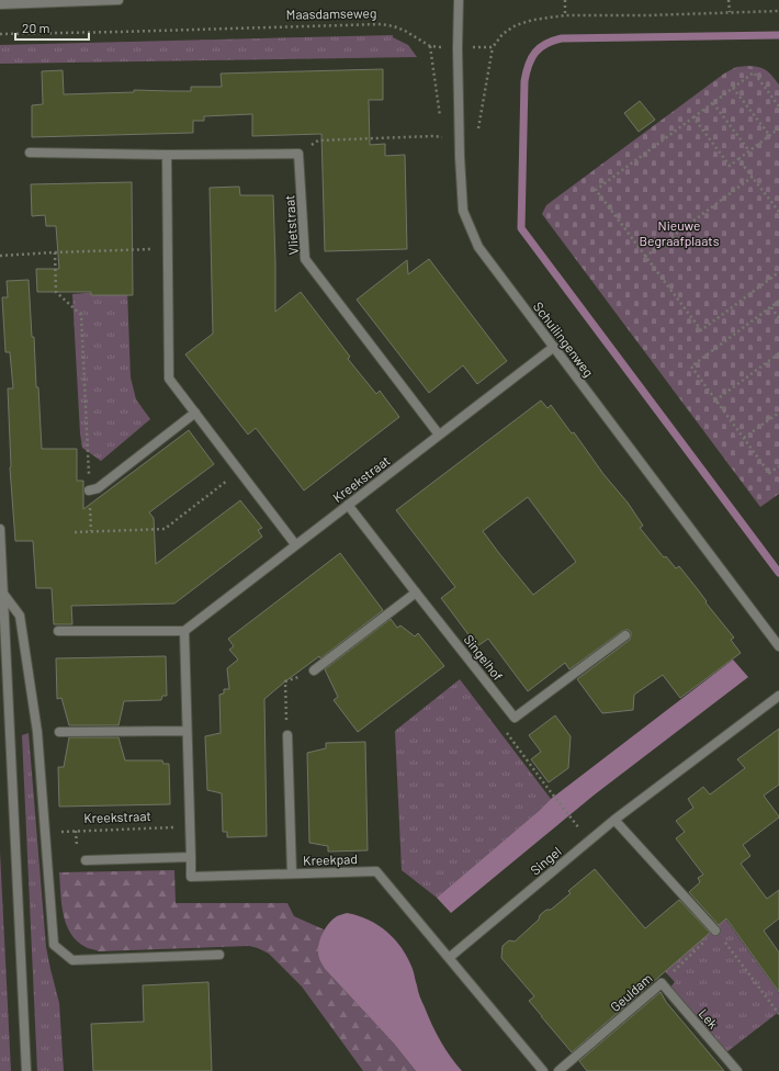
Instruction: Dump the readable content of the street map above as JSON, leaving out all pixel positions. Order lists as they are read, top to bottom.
{
  "streets": {
    "street": [
      "Vlietstraat",
      "Schuilingenweg",
      "Kreekstraat",
      "Singelhof",
      "Kreekpad",
      "Singel",
      "Geuldam",
      "Lek"
    ],
    "path": ["Maasdamseweg"]
  },
  "crossings": [
    ["Maasdamseweg", "Schuilingenweg"],
    ["Vlietstraat", "Kreekstraat"],
    ["Schuilingenweg", "Kreekstraat"],
    ["Kreekstraat", "Singelhof"],
    ["Kreekpad", "Singel"],
    ["Geuldam", "Lek"]
  ],
  "parks": ["Nieuwe Begraafplaats"],
  "scale_bar": "20 m"
}
